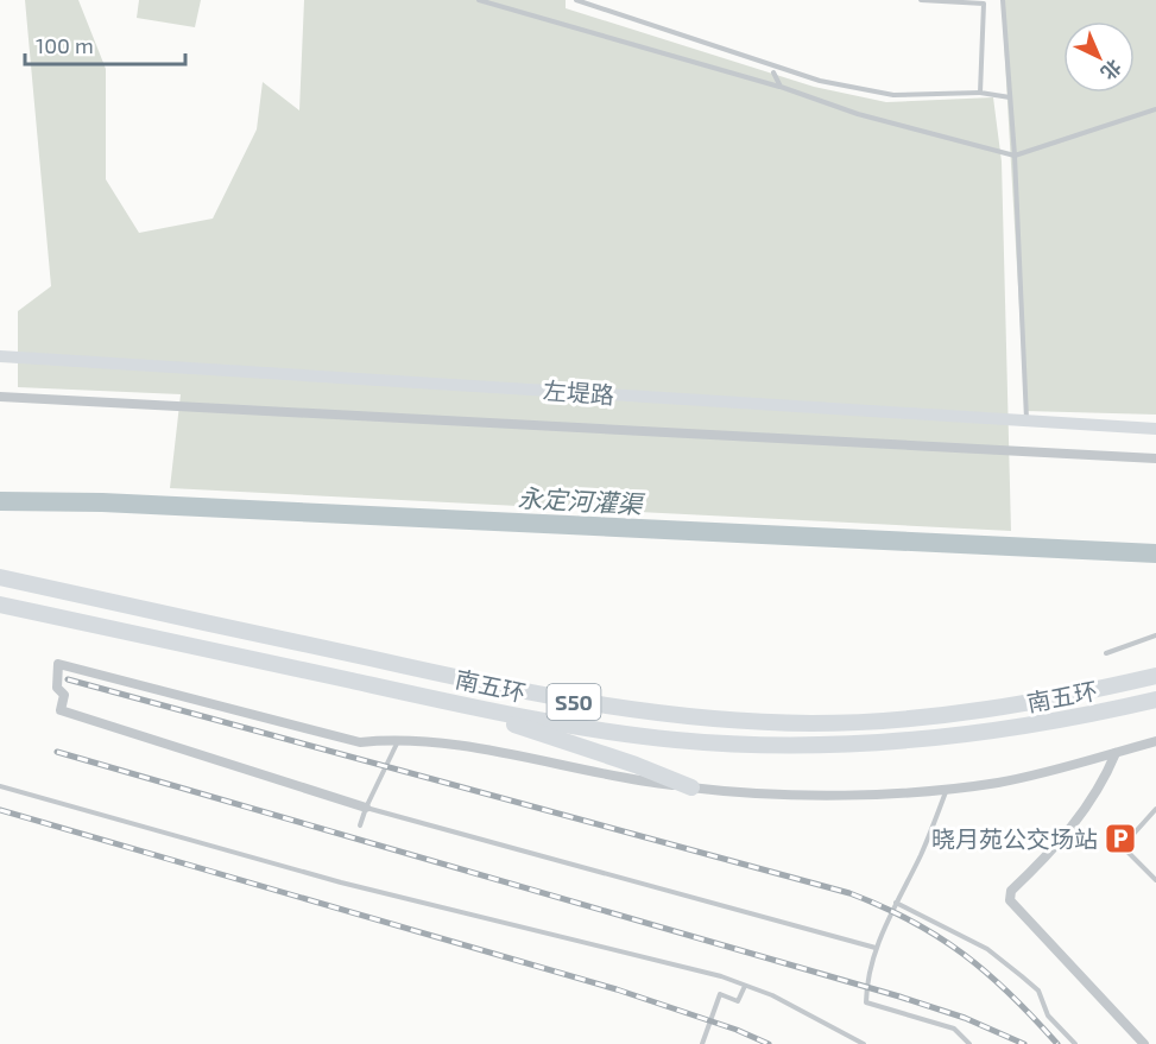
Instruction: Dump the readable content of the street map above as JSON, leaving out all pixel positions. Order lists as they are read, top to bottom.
{
  "streets": {
    "highway": ["南五环", "S50"],
    "main road": ["左堤路"]
  },
  "water": ["永定河灌渠"],
  "places": {
    "parking": ["晓月苑公交场站"]
  },
  "scale_bar": "100 m",
  "north": "bottom right"
}
